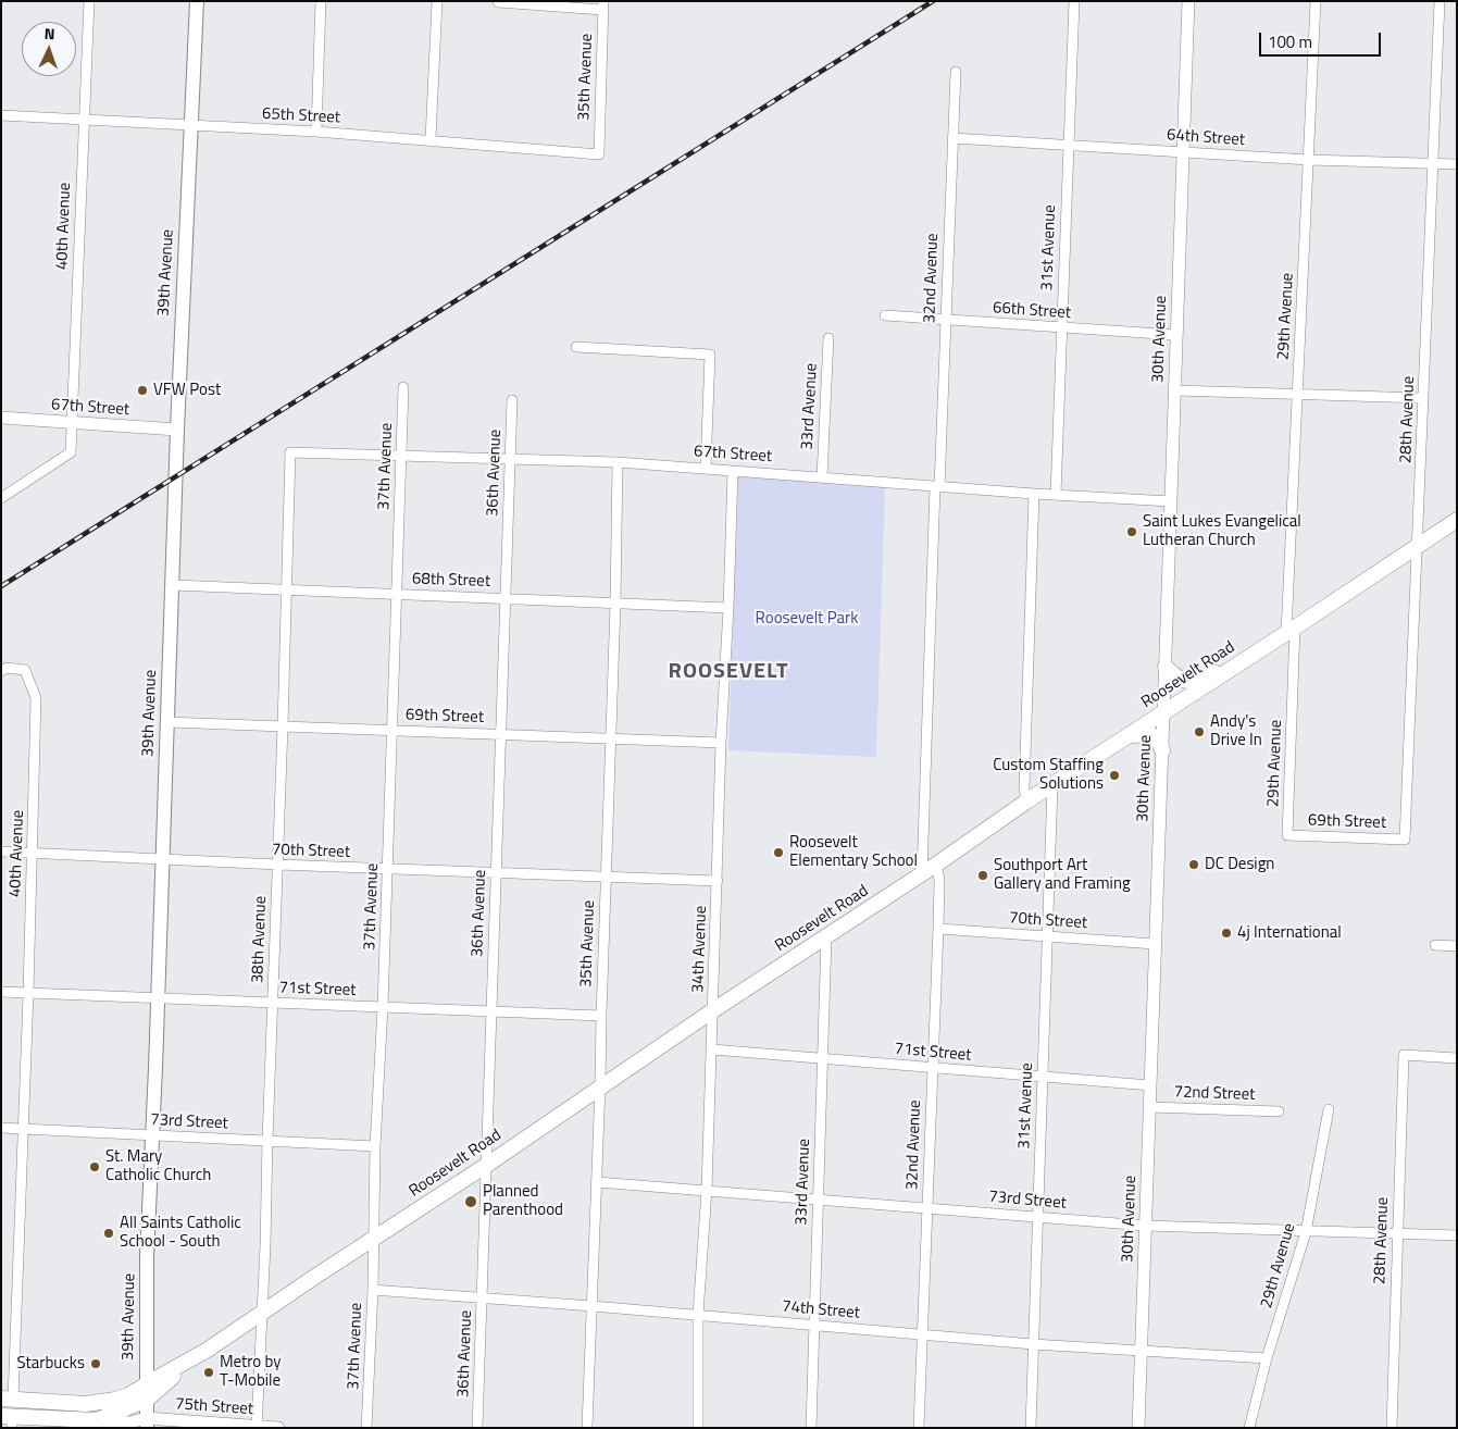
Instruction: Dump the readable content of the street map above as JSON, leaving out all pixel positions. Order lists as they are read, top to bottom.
{
  "streets": {
    "main road": ["39th Avenue", "Roosevelt Road"],
    "street": [
      "35th Avenue",
      "65th Street",
      "64th Street",
      "40th Avenue",
      "31st Avenue",
      "32nd Avenue",
      "66th Street",
      "29th Avenue",
      "30th Avenue",
      "33rd Avenue",
      "67th Street",
      "28th Avenue",
      "37th Avenue",
      "36th Avenue",
      "68th Street",
      "69th Street",
      "70th Street",
      "38th Avenue",
      "34th Avenue",
      "71st Street",
      "72nd Street",
      "73rd Street",
      "74th Street",
      "75th Street"
    ]
  },
  "crossings": [
    ["35th Avenue", "65th Street"],
    ["35th Avenue", "67th Street"],
    ["35th Avenue", "68th Street"],
    ["35th Avenue", "Roosevelt Road"],
    ["35th Avenue", "69th Street"],
    ["35th Avenue", "70th Street"],
    ["35th Avenue", "71st Street"],
    ["35th Avenue", "73rd Street"],
    ["35th Avenue", "74th Street"],
    ["65th Street", "40th Avenue"],
    ["65th Street", "39th Avenue"],
    ["64th Street", "31st Avenue"],
    ["64th Street", "32nd Avenue"],
    ["64th Street", "29th Avenue"],
    ["64th Street", "30th Avenue"],
    ["64th Street", "28th Avenue"],
    ["40th Avenue", "67th Street"],
    ["40th Avenue", "70th Street"],
    ["40th Avenue", "71st Street"],
    ["40th Avenue", "73rd Street"],
    ["31st Avenue", "66th Street"],
    ["31st Avenue", "67th Street"],
    ["31st Avenue", "Roosevelt Road"],
    ["31st Avenue", "70th Street"],
    ["31st Avenue", "71st Street"],
    ["31st Avenue", "73rd Street"],
    ["31st Avenue", "74th Street"],
    ["39th Avenue", "67th Street"],
    ["39th Avenue", "68th Street"],
    ["39th Avenue", "Roosevelt Road"],
    ["39th Avenue", "69th Street"],
    ["39th Avenue", "70th Street"],
    ["39th Avenue", "71st Street"],
    ["39th Avenue", "73rd Street"],
    ["39th Avenue", "75th Street"],
    ["32nd Avenue", "66th Street"],
    ["32nd Avenue", "67th Street"],
    ["32nd Avenue", "Roosevelt Road"],
    ["32nd Avenue", "70th Street"],
    ["32nd Avenue", "71st Street"],
    ["32nd Avenue", "73rd Street"],
    ["32nd Avenue", "74th Street"],
    ["66th Street", "30th Avenue"],
    ["29th Avenue", "Roosevelt Road"],
    ["29th Avenue", "69th Street"],
    ["29th Avenue", "73rd Street"],
    ["29th Avenue", "74th Street"],
    ["30th Avenue", "67th Street"],
    ["30th Avenue", "Roosevelt Road"],
    ["30th Avenue", "70th Street"],
    ["30th Avenue", "71st Street"],
    ["30th Avenue", "72nd Street"],
    ["30th Avenue", "73rd Street"],
    ["30th Avenue", "74th Street"],
    ["33rd Avenue", "67th Street"],
    ["33rd Avenue", "Roosevelt Road"],
    ["33rd Avenue", "71st Street"],
    ["33rd Avenue", "73rd Street"],
    ["33rd Avenue", "74th Street"],
    ["67th Street", "37th Avenue"],
    ["67th Street", "36th Avenue"],
    ["67th Street", "38th Avenue"],
    ["67th Street", "34th Avenue"],
    ["28th Avenue", "Roosevelt Road"],
    ["28th Avenue", "69th Street"],
    ["28th Avenue", "73rd Street"],
    ["37th Avenue", "68th Street"],
    ["37th Avenue", "Roosevelt Road"],
    ["37th Avenue", "69th Street"],
    ["37th Avenue", "70th Street"],
    ["37th Avenue", "71st Street"],
    ["37th Avenue", "73rd Street"],
    ["37th Avenue", "74th Street"],
    ["36th Avenue", "68th Street"],
    ["36th Avenue", "Roosevelt Road"],
    ["36th Avenue", "69th Street"],
    ["36th Avenue", "70th Street"],
    ["36th Avenue", "71st Street"],
    ["36th Avenue", "74th Street"],
    ["68th Street", "38th Avenue"],
    ["68th Street", "34th Avenue"],
    ["Roosevelt Road", "38th Avenue"],
    ["Roosevelt Road", "34th Avenue"],
    ["69th Street", "38th Avenue"],
    ["69th Street", "34th Avenue"],
    ["70th Street", "38th Avenue"],
    ["70th Street", "34th Avenue"],
    ["38th Avenue", "71st Street"],
    ["38th Avenue", "73rd Street"],
    ["38th Avenue", "75th Street"],
    ["34th Avenue", "71st Street"],
    ["34th Avenue", "73rd Street"],
    ["34th Avenue", "74th Street"]
  ],
  "districts": ["ROOSEVELT"],
  "parks": ["Roosevelt Park"],
  "places": [
    "VFW Post",
    "Saint Lukes Evangelical Lutheran Church",
    "Andy's Drive In",
    "Custom Staffing Solutions",
    "Roosevelt Elementary School",
    "DC Design",
    "Southport Art Gallery and Framing",
    "4j International",
    "St. Mary Catholic Church",
    "Planned Parenthood",
    "All Saints Catholic School - South",
    "Starbucks",
    "Metro by T-Mobile"
  ],
  "scale_bar": "100 m",
  "north": "top"
}
